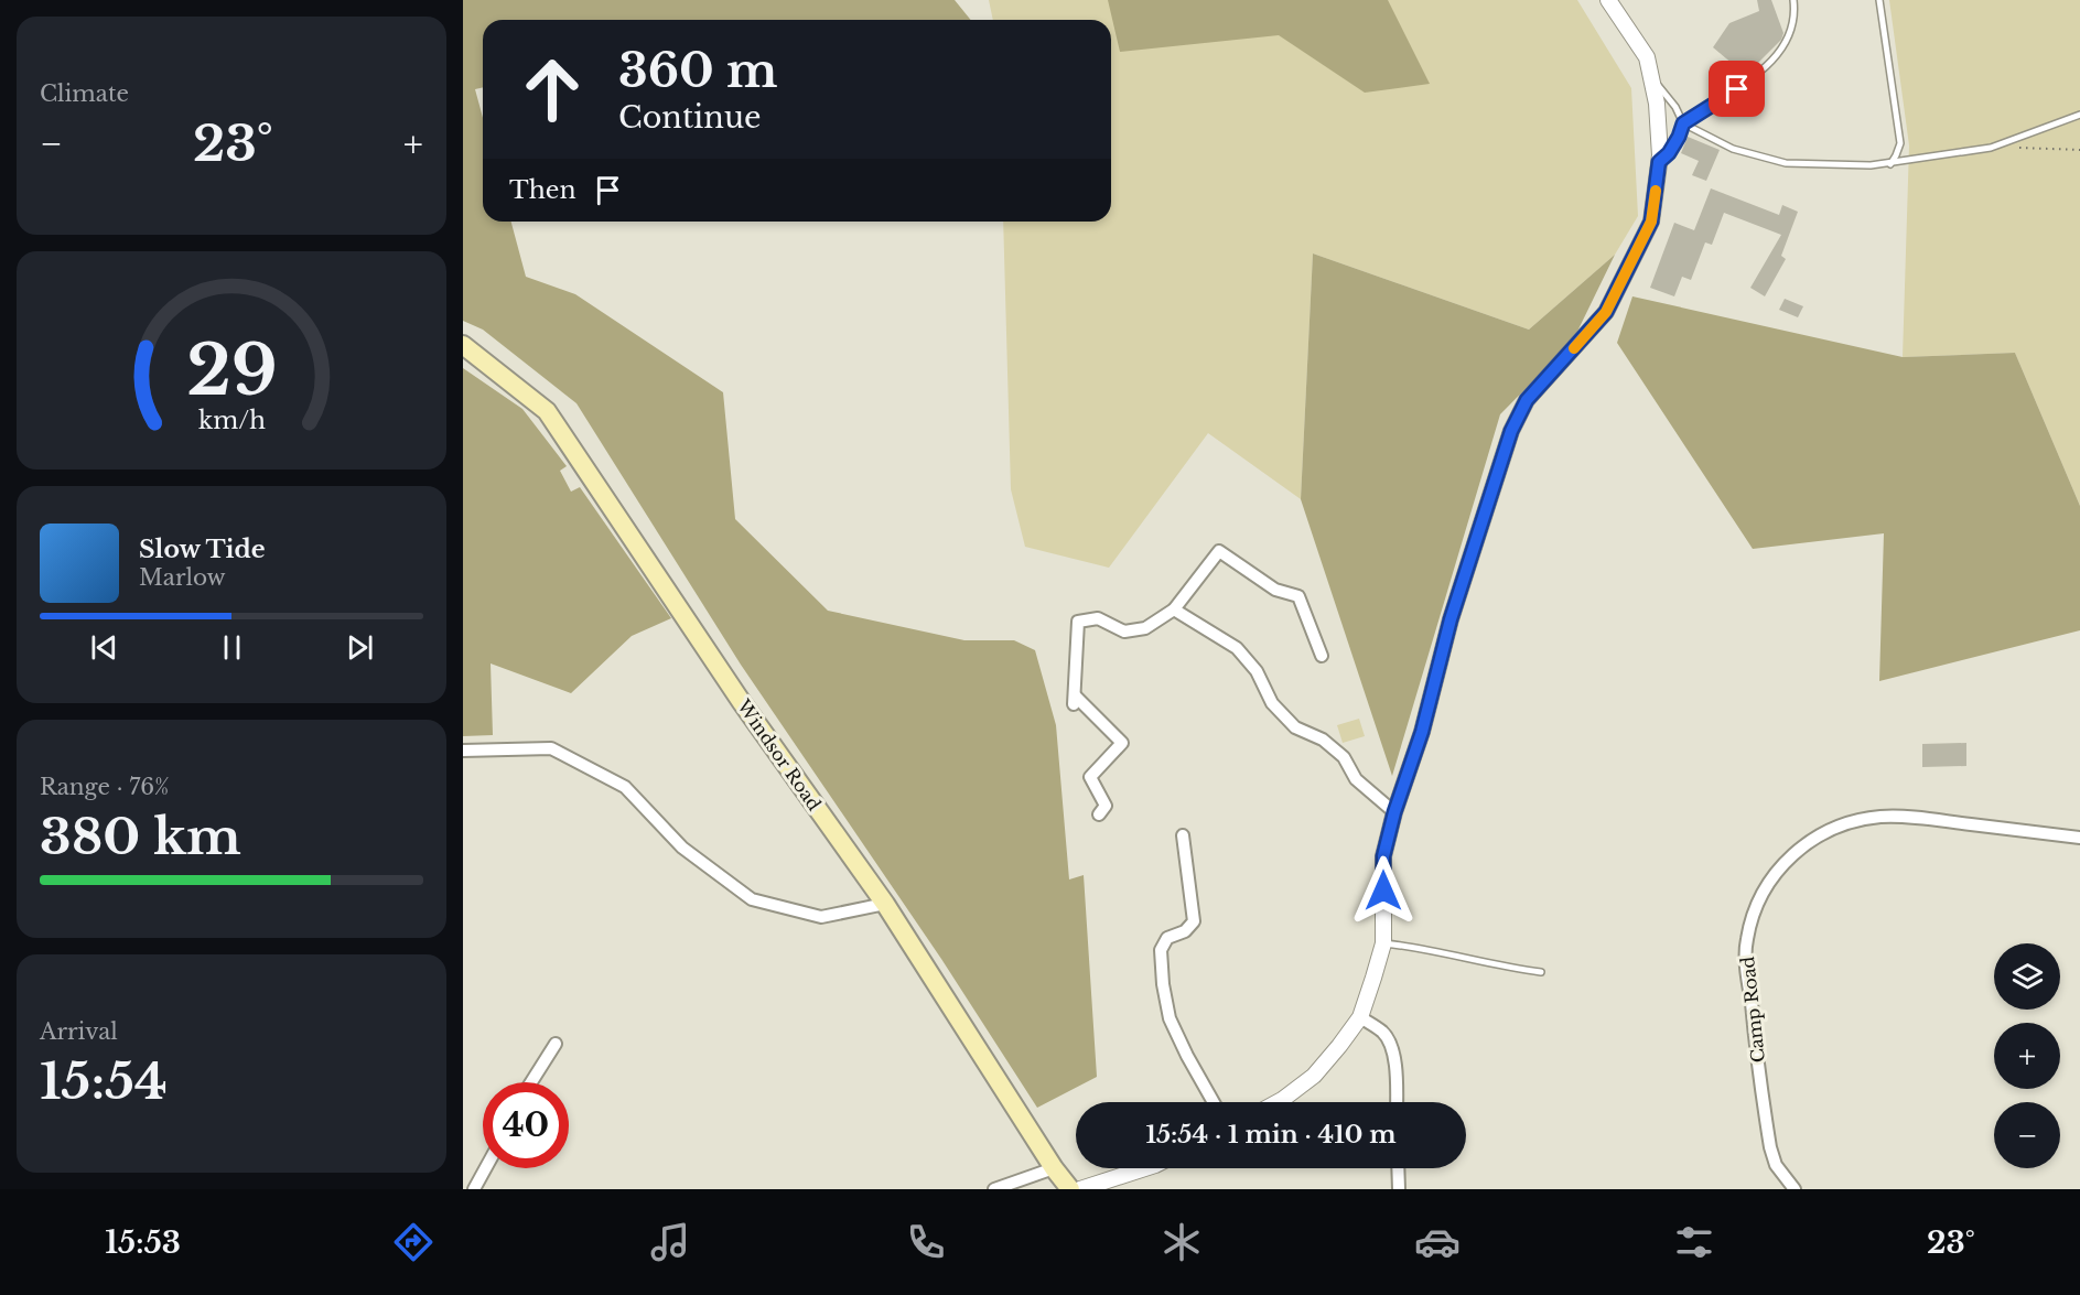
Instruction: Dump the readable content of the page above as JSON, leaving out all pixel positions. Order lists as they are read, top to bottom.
{
  "streets": {
    "main road": ["Windsor Road"],
    "street": ["Camp Road"]
  },
  "page": {
    "tile": [
      "Climate",
      ["Range · 76%", "380 km"],
      ["Arrival", "15:54"]
    ],
    "turn": ["360 m", "Continue"],
    "heat": ["−", "23°", "+"],
    "then": "Then",
    "song": ["Slow Tide", "Marlow"],
    "map_buttons": ["+", "−"],
    "limit": "40",
    "trip": "15:54 · 1 min · 410 m",
    "tabs": ["15:53", "23°"],
    "gauge": ["29", "km/h"]
  }
}
